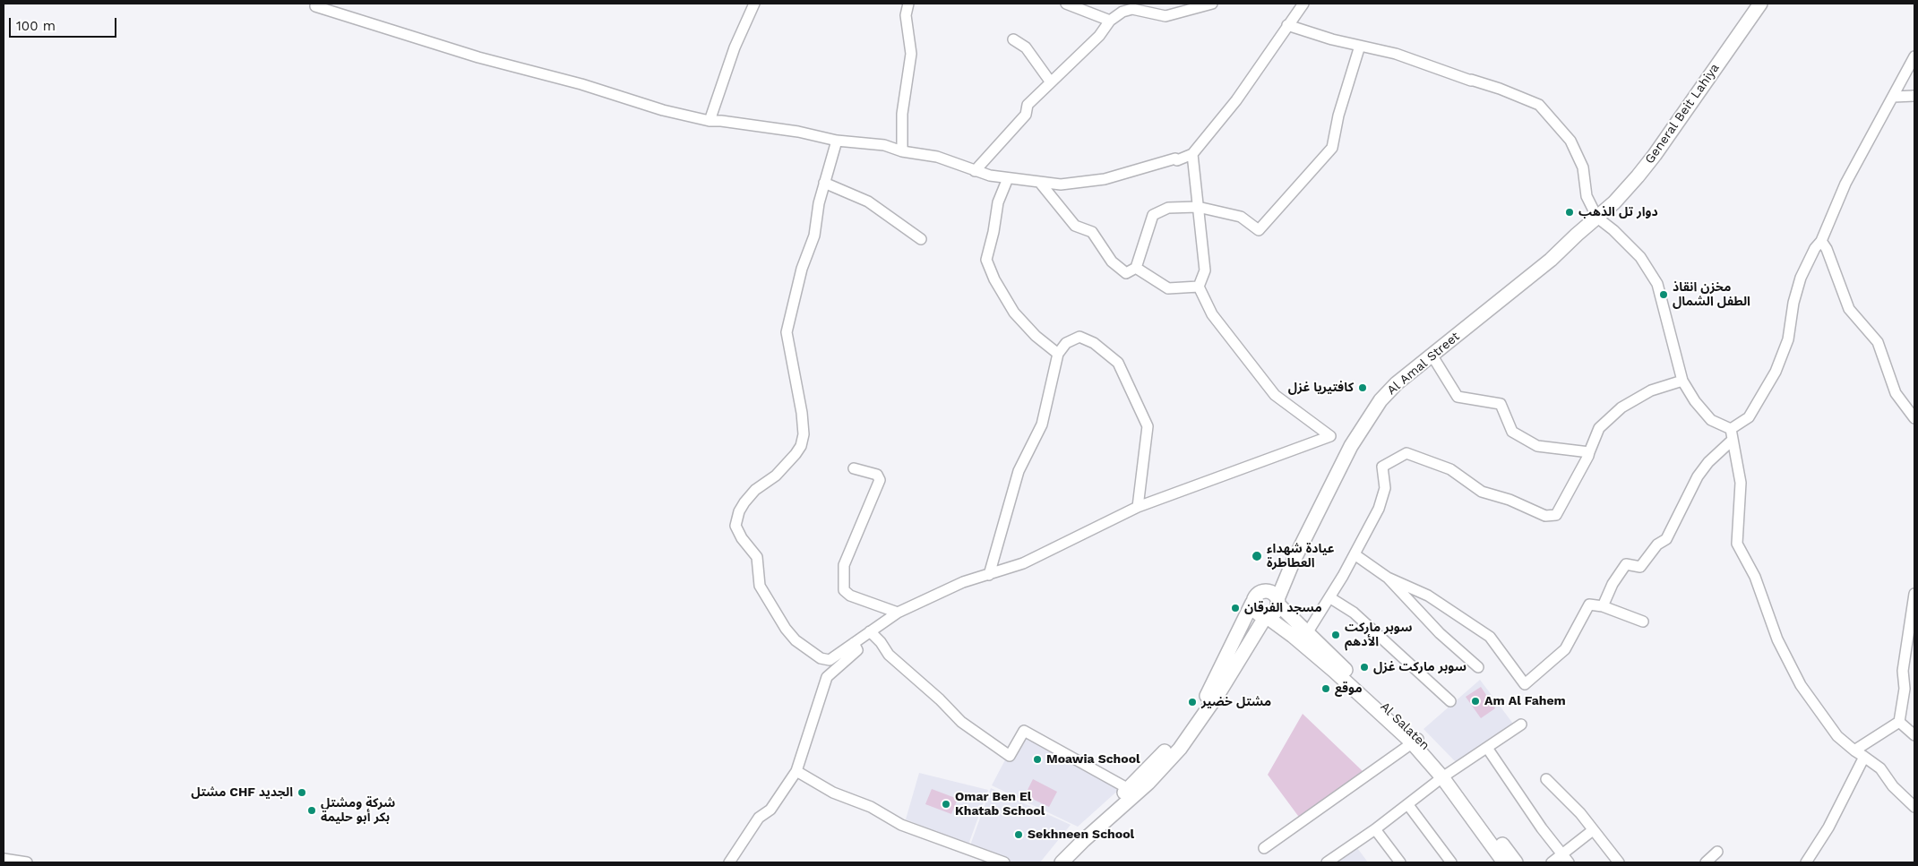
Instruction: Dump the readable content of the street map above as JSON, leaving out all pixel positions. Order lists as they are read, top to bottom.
{
  "streets": {
    "main road": ["General Beit Lahiya", "Al Amal Street", "Al Salaten"]
  },
  "crossings": [
    ["General Beit Lahiya", "Al Amal Street"],
    ["Al Amal Street", "Al Salaten"]
  ],
  "places": [
    "دوار تل الذهب",
    "مخزن انقاذ الطفل الشمال",
    "كافتيريا غزل",
    "عيادة شهداء العطاطرة",
    "مسجد الفرقان",
    "سوبر ماركت الأدهم",
    "سوبر ماركت غزل",
    "موقع",
    "Am Al Fahem",
    "مشتل خضير",
    "Moawia School",
    "مشتل CHF الجديد",
    "Omar Ben El Khatab School",
    "شركة ومشتل بكر أبو حليمة",
    "Sekhneen School"
  ],
  "scale_bar": "100 m"
}
